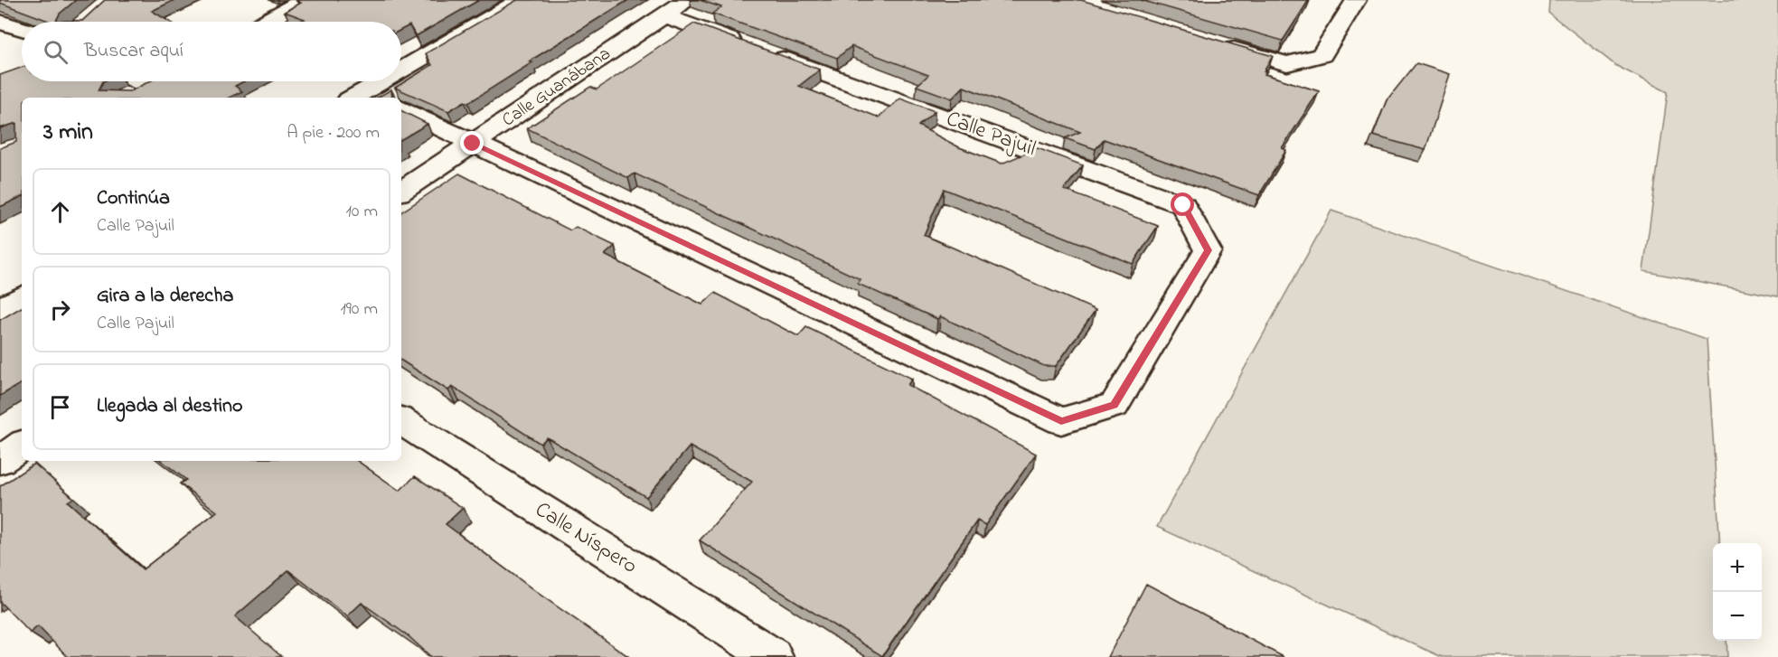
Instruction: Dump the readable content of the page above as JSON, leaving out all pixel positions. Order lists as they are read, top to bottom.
{
  "streets": {
    "street": ["Calle Guanábana", "Calle Pajuil", "Calle Níspero"]
  },
  "crossings": [
    ["Calle Guanábana", "Calle Pajuil"]
  ],
  "page": {
    "search": "Buscar aquí",
    "heading": ["3 min", "A pie · 200 m"],
    "list": [
      ["Continúa", "Calle Pajuil", "10 m"],
      ["Gira a la derecha", "Calle Pajuil", "190 m"],
      "Llegada al destino"
    ],
    "map_buttons": ["+", "−"]
  }
}
